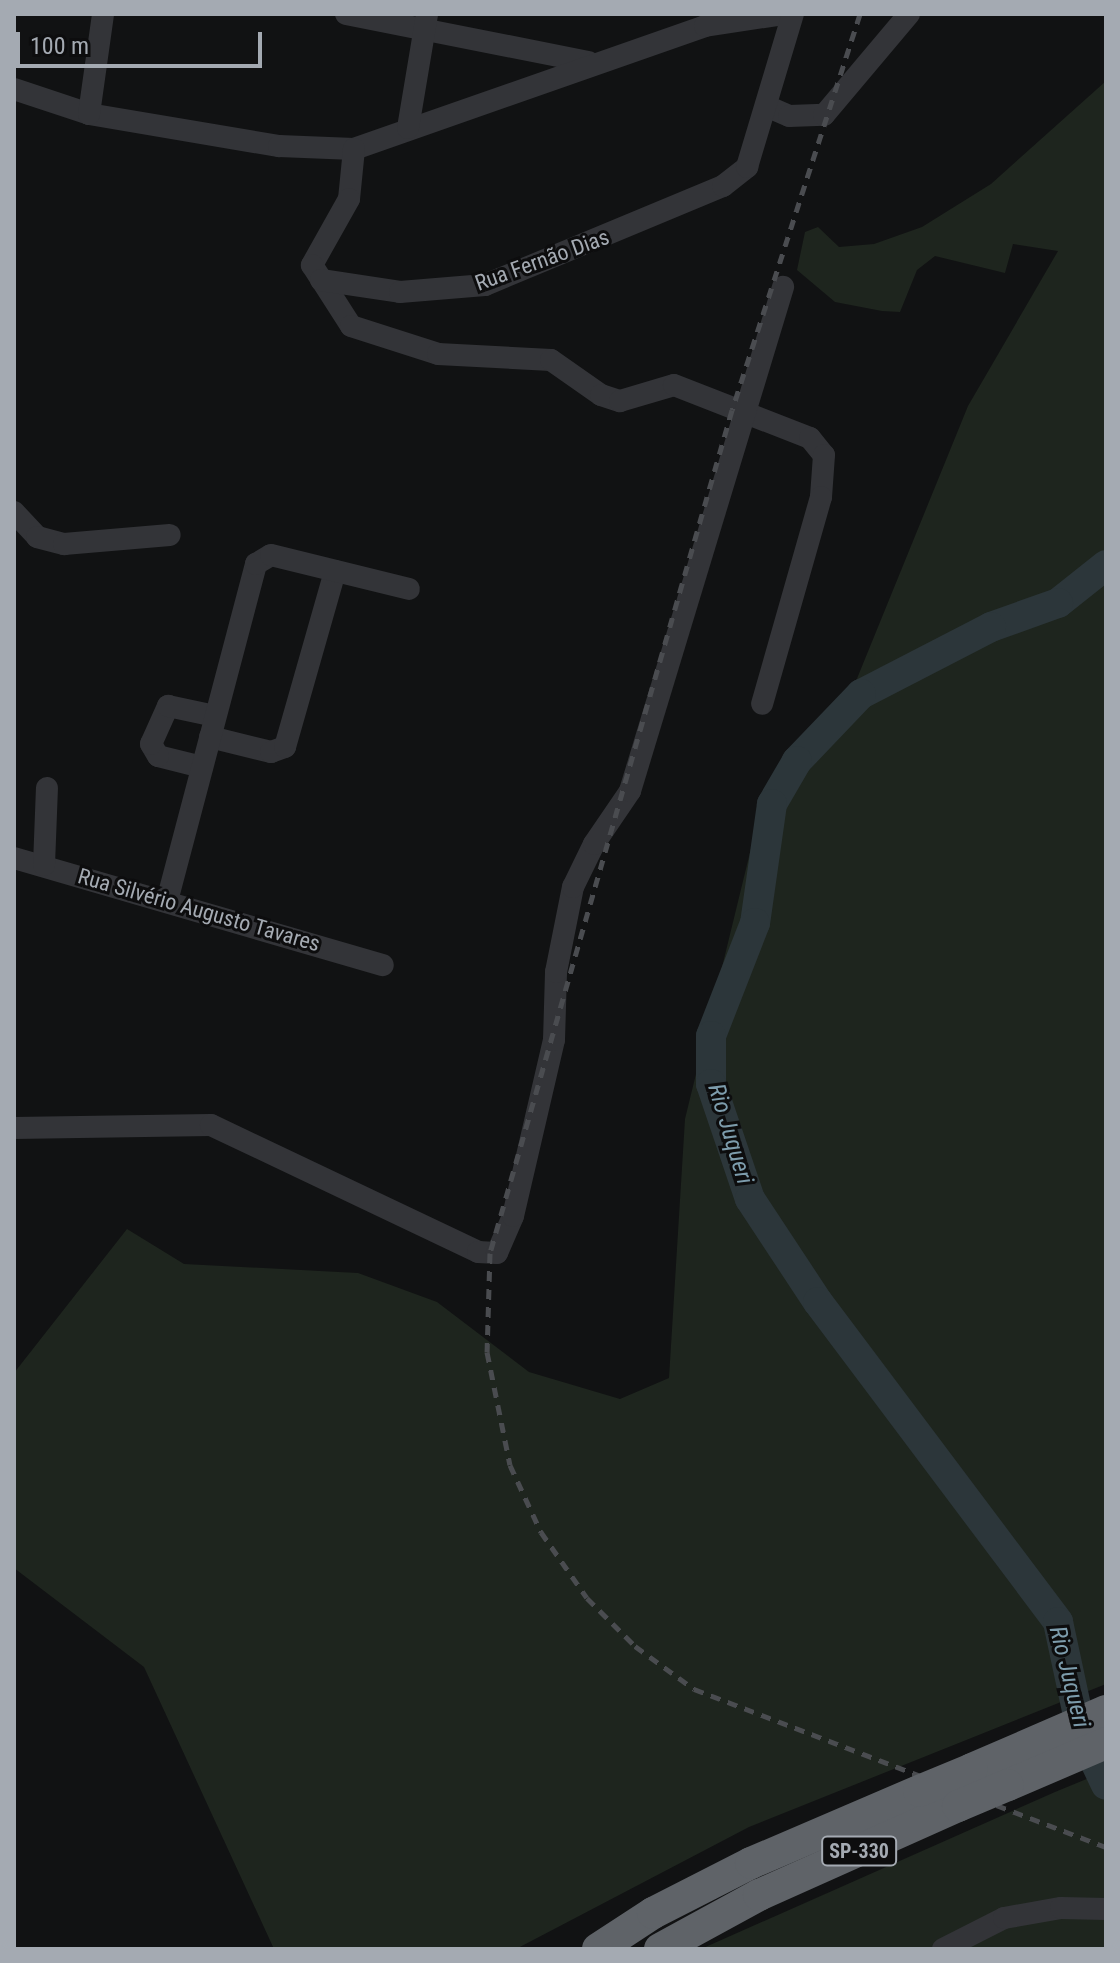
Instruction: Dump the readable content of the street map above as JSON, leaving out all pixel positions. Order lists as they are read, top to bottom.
{
  "streets": {
    "highway": ["SP-330"],
    "street": ["Rua Fernão Dias", "Rua Silvério Augusto Tavares"]
  },
  "water": ["Rio Juqueri"],
  "scale_bar": "100 m"
}
